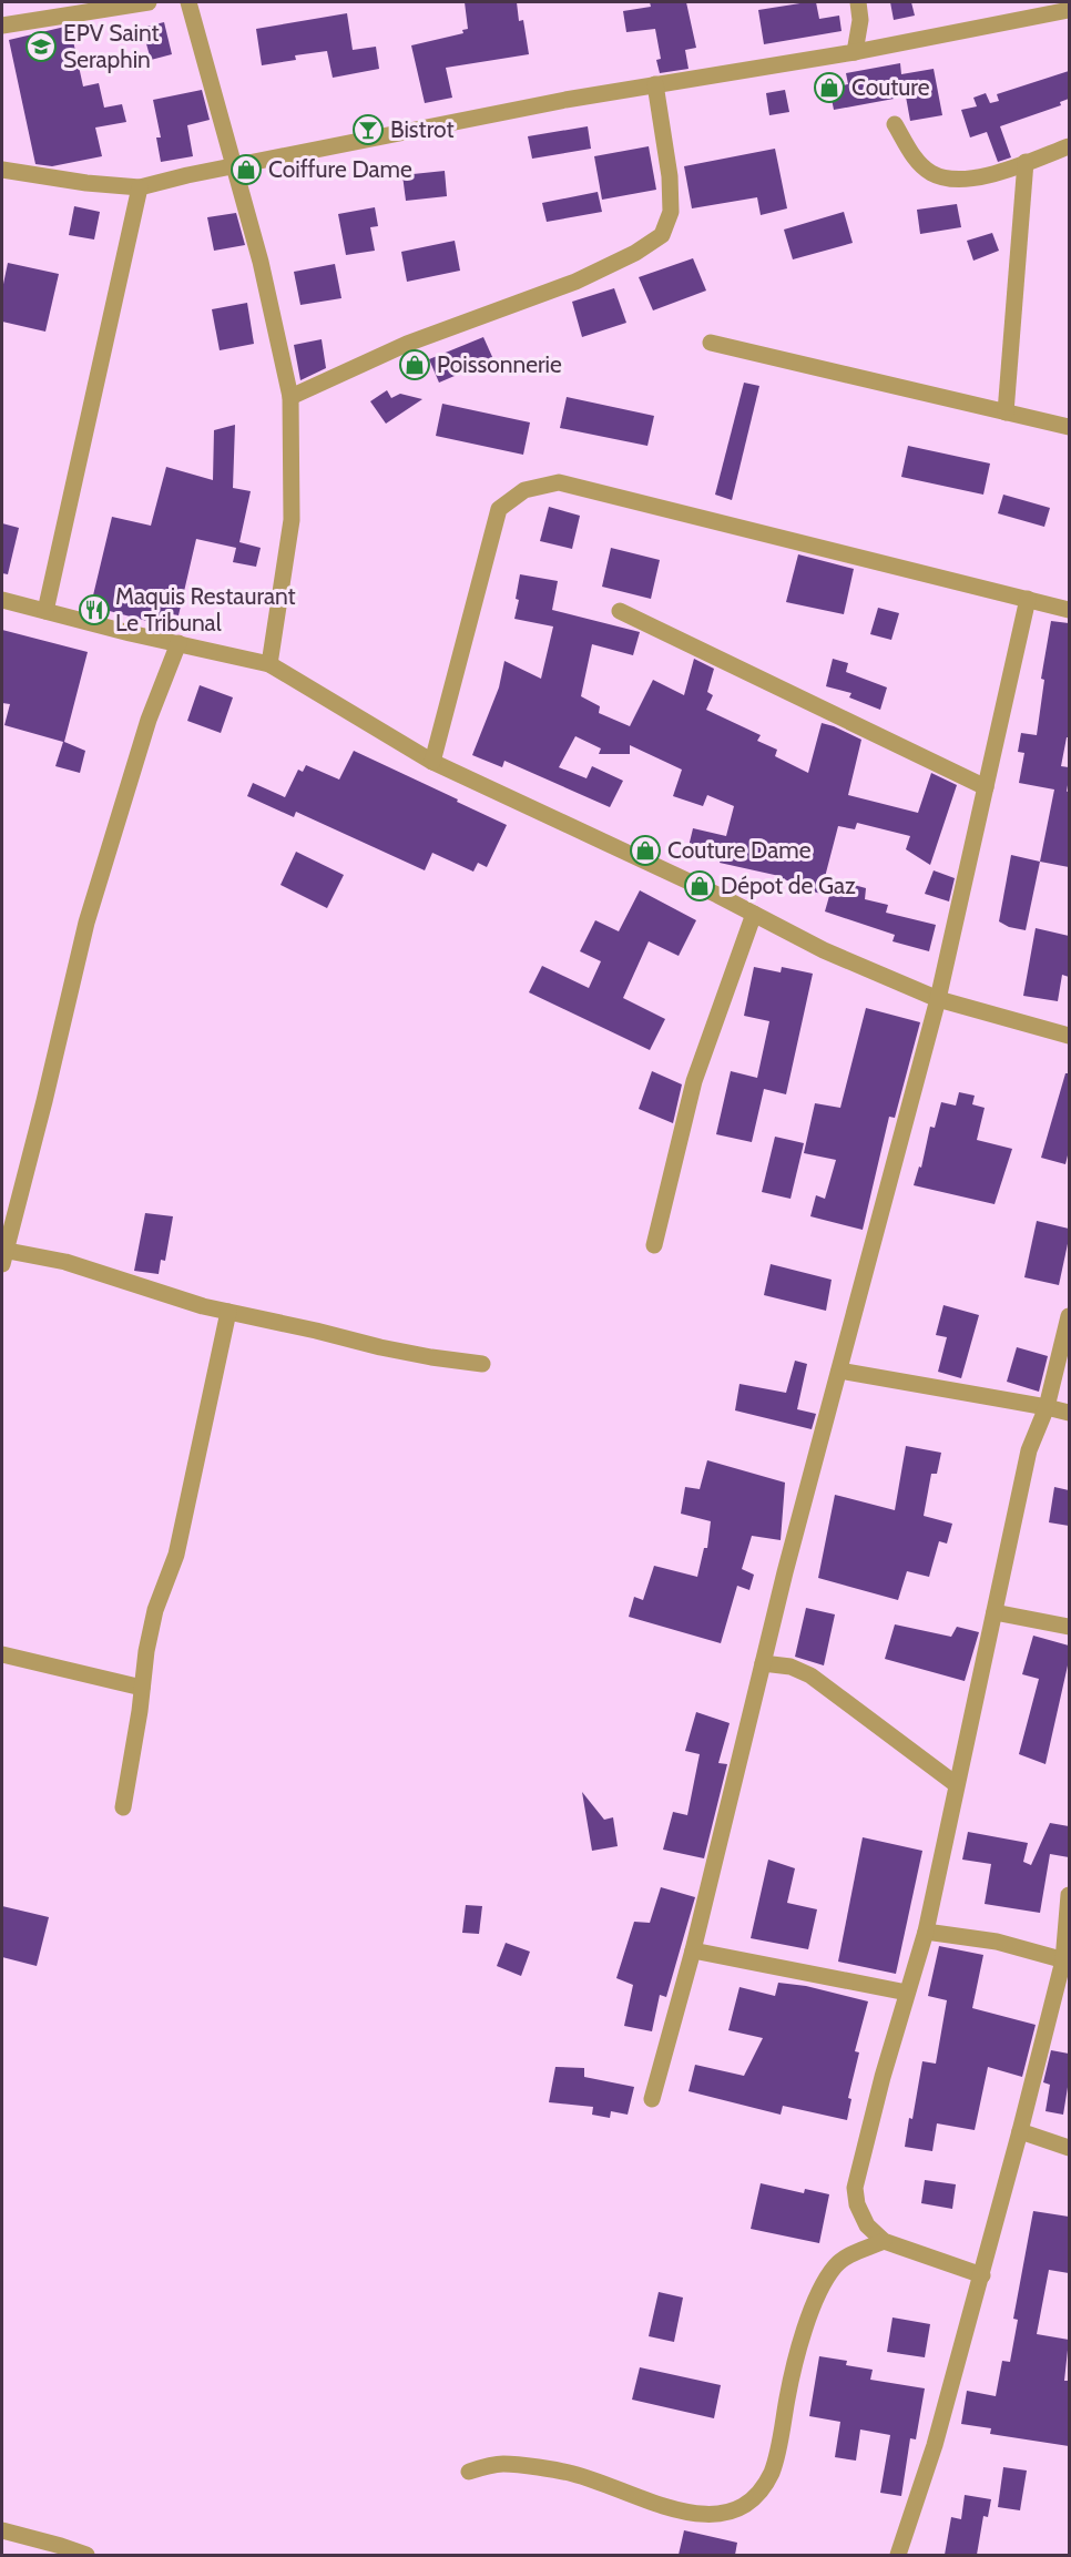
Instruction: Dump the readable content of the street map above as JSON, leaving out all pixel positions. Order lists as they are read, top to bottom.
{
  "places": {
    "school or university": ["EPV Saint Seraphin"],
    "shop": [
      "Couture",
      "Coiffure Dame",
      "Poissonnerie",
      "Couture Dame",
      "Dépot de Gaz"
    ],
    "bar": ["Bistrot"],
    "restaurant": ["Maquis Restaurant Le Tribunal"]
  }
}
